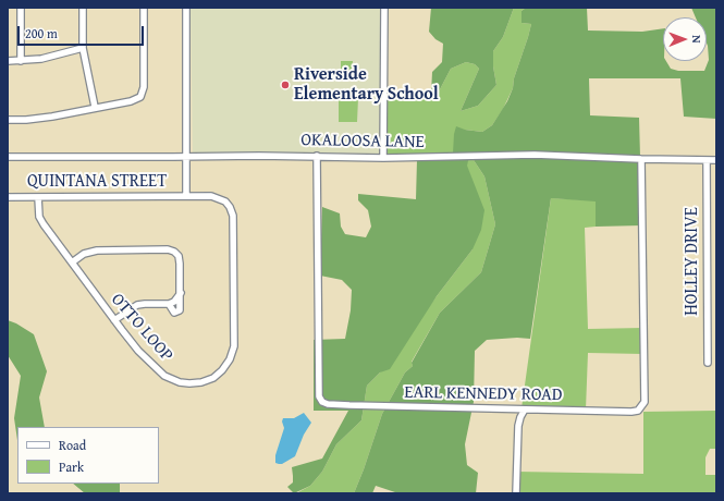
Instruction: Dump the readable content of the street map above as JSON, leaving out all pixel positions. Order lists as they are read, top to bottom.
{
  "streets": {
    "street": [
      "OKALOOSA LANE",
      "QUINTANA STREET",
      "HOLLEY DRIVE",
      "OTTO LOOP",
      "EARL KENNEDY ROAD"
    ]
  },
  "crossings": [
    ["OKALOOSA LANE", "HOLLEY DRIVE"],
    ["OKALOOSA LANE", "EARL KENNEDY ROAD"],
    ["QUINTANA STREET", "OTTO LOOP"]
  ],
  "places": ["Riverside Elementary School"],
  "legend": ["Road", "Park"],
  "scale_bar": "200 m",
  "north": "right"
}
